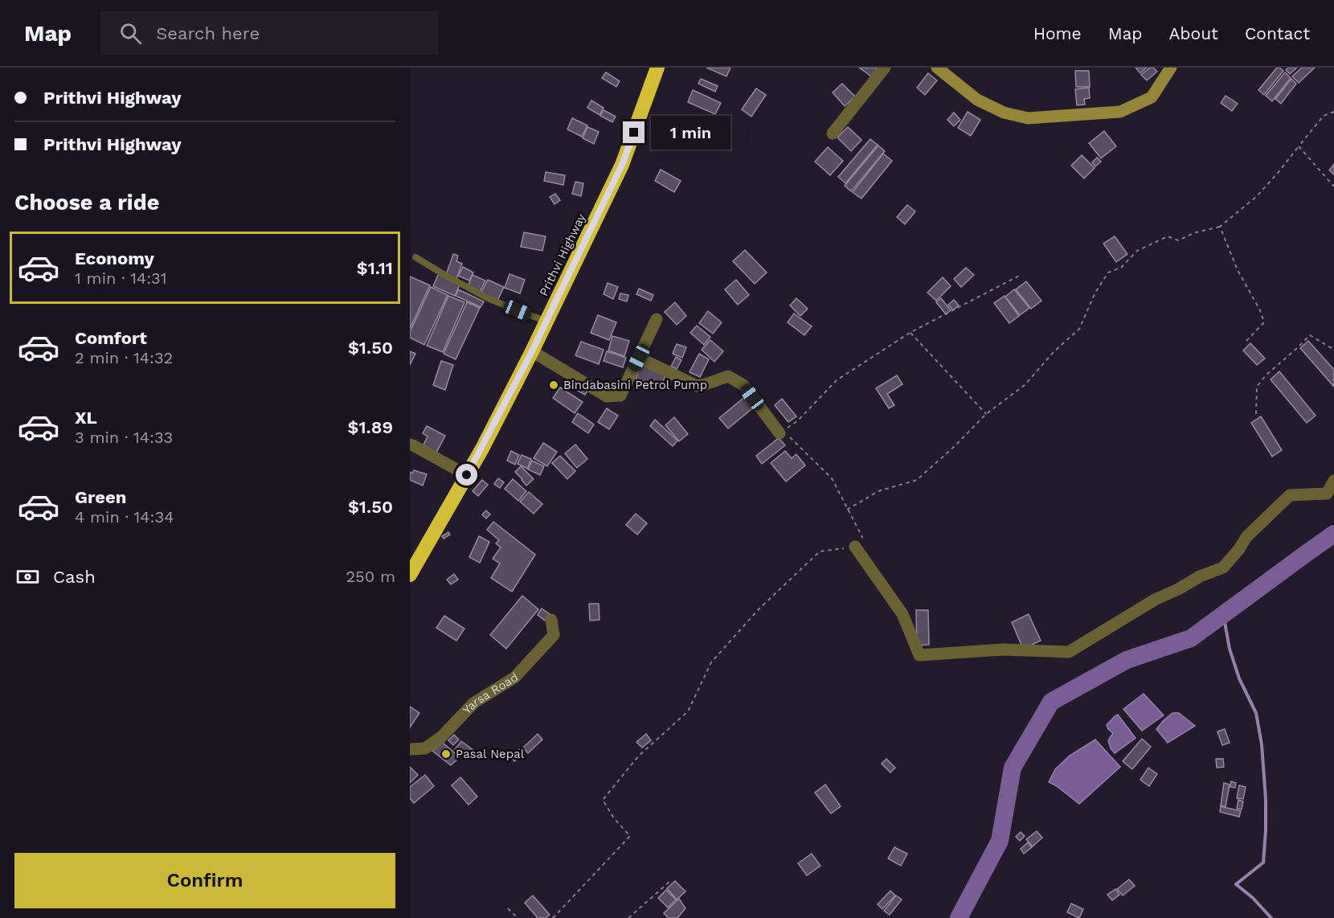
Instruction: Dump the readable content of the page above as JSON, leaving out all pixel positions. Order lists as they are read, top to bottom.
{
  "streets": {
    "highway": ["Prithvi Highway"],
    "street": ["Yarsa Road"]
  },
  "places": ["Bindabasini Petrol Pump", "Pasal Nepal"],
  "page": {
    "header": "Map",
    "search": "Search here",
    "nav": [
      "Home",
      "Map",
      "About",
      "Contact"
    ],
    "banner": ["Prithvi Highway", "Prithvi Highway"],
    "bubble": "1 min",
    "heading": "Choose a ride",
    "list": [
      {
        "name": "Economy",
        "note": "1 min · 14:31",
        "value": "$1.11"
      },
      {
        "name": "Comfort",
        "note": "2 min · 14:32",
        "value": "$1.50"
      },
      {
        "name": "XL",
        "note": "3 min · 14:33",
        "value": "$1.89"
      },
      {
        "name": "Green",
        "note": "4 min · 14:34",
        "value": "$1.50"
      }
    ],
    "pay": ["Cash", "250 m"],
    "buttons": "Confirm"
  }
}
